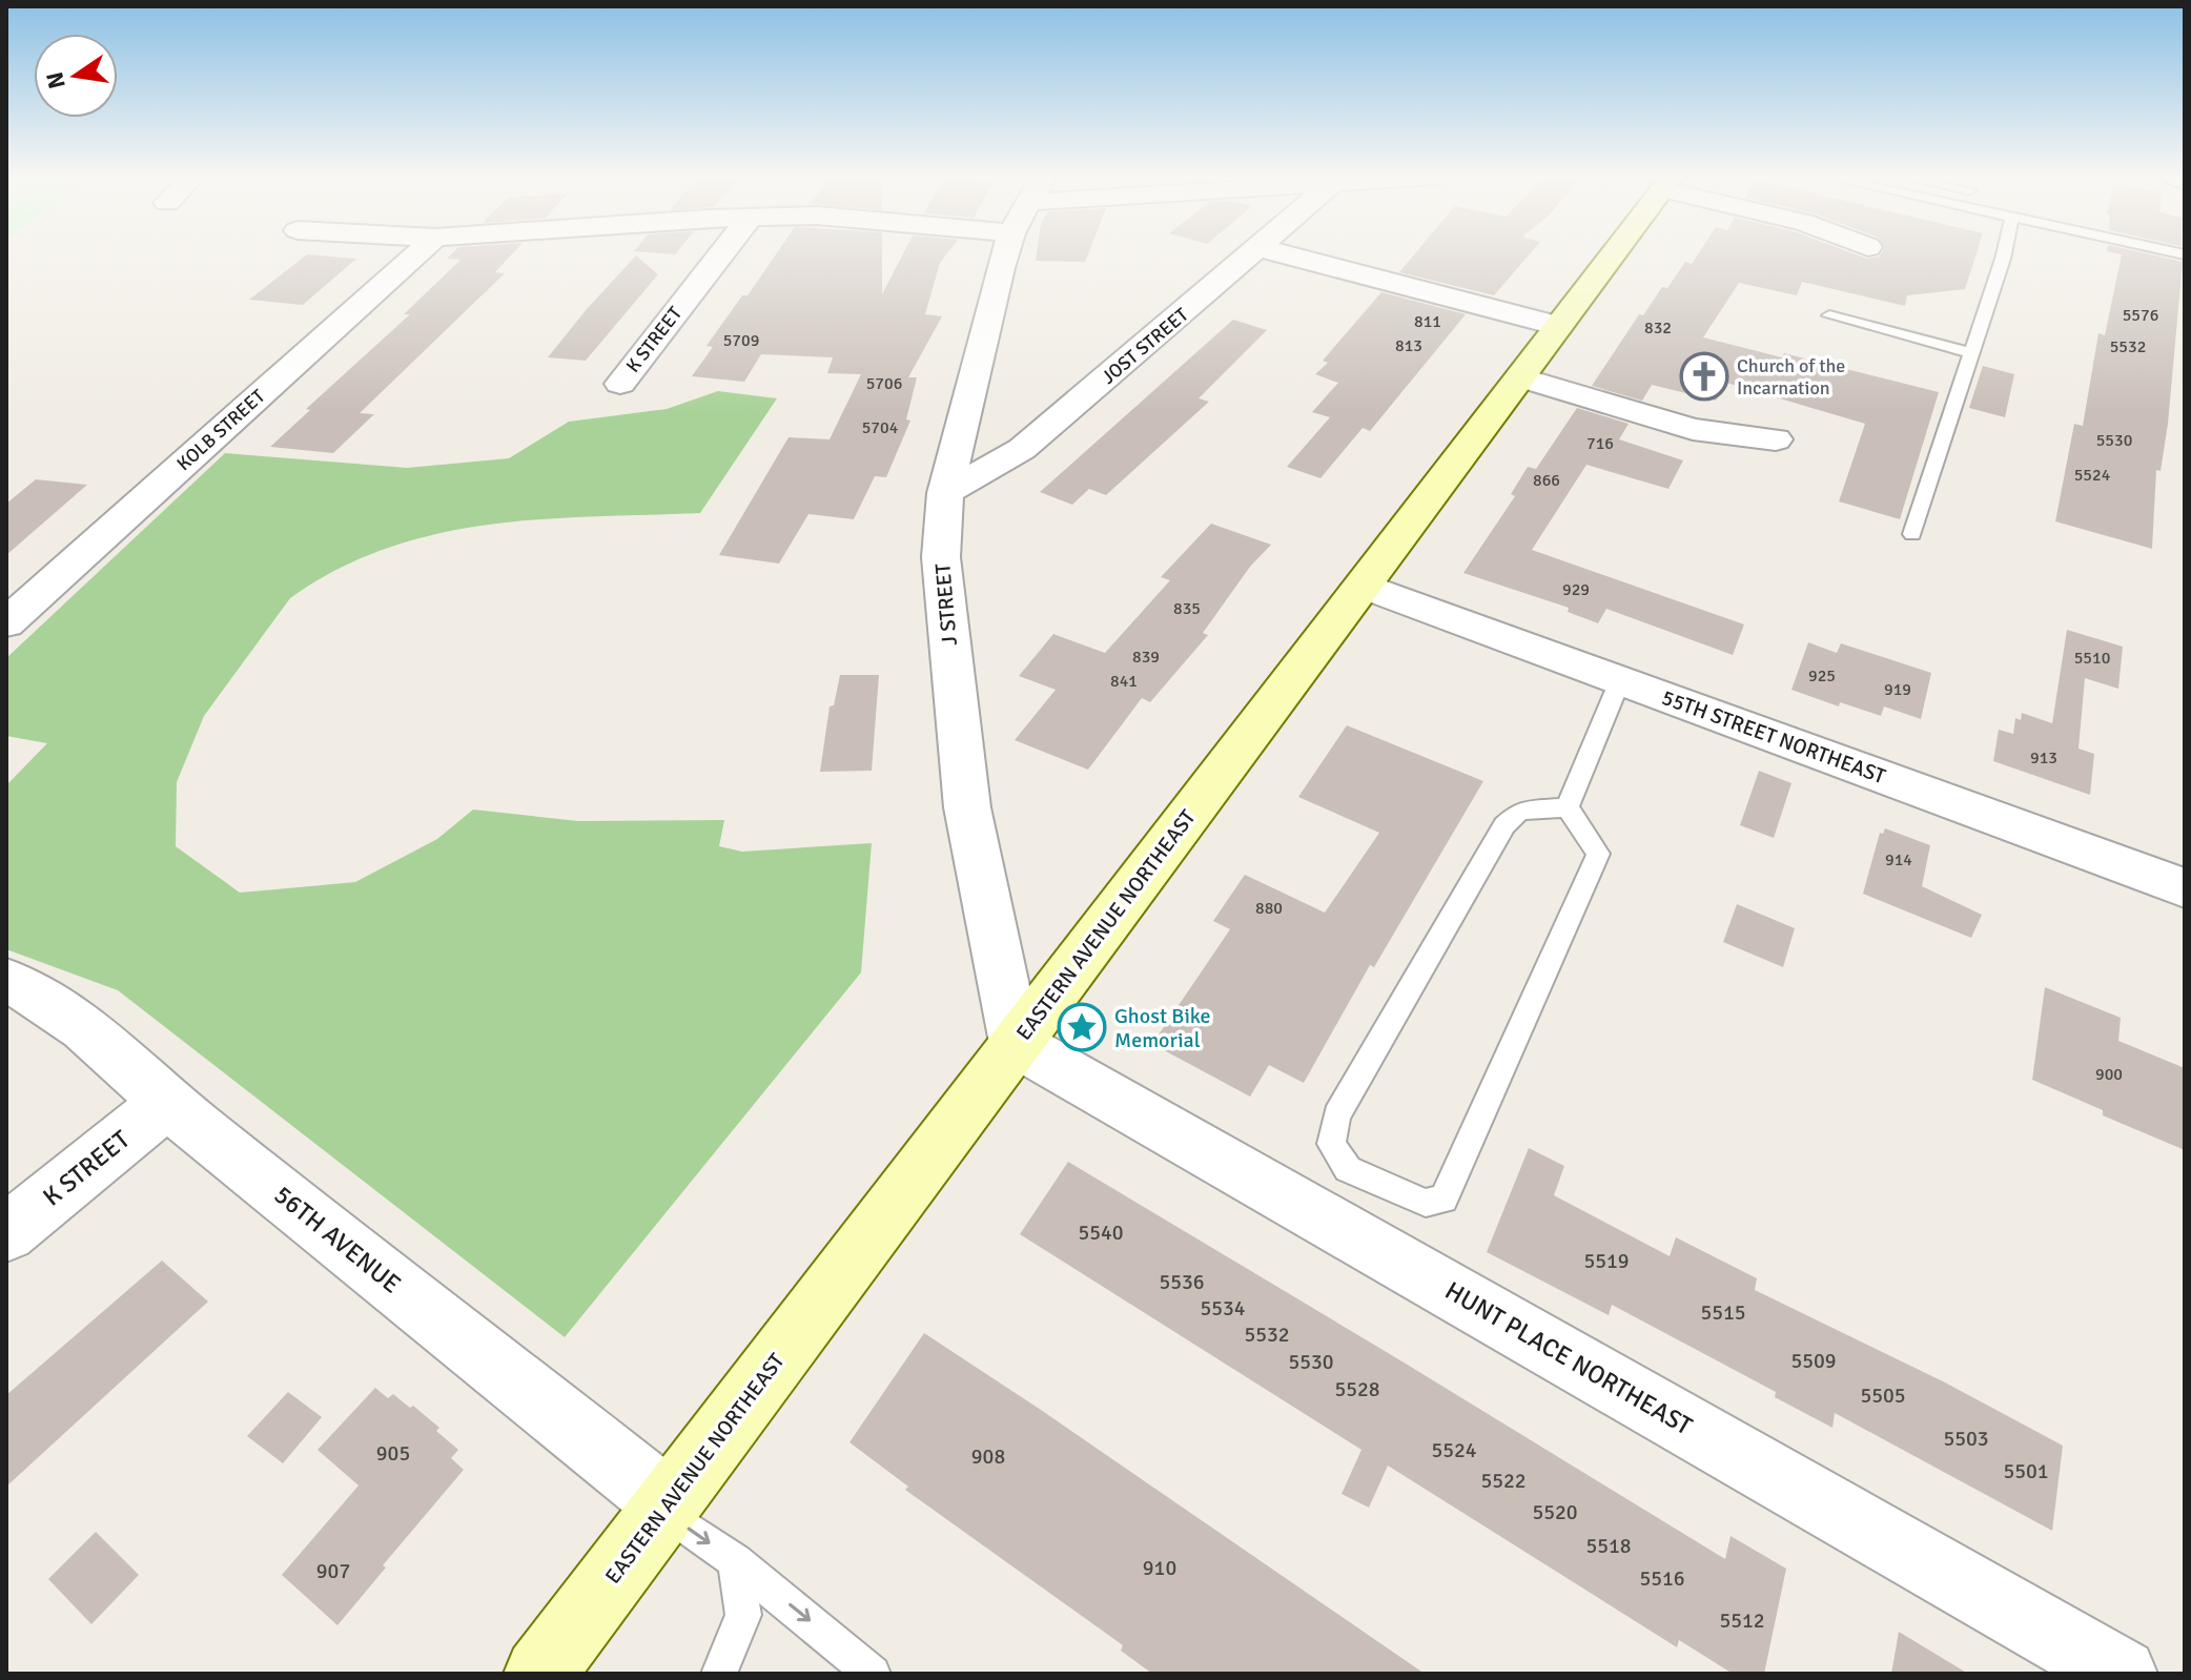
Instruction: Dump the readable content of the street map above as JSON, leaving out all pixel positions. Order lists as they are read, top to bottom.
{
  "streets": {
    "main road": ["EASTERN AVENUE NORTHEAST"],
    "street": [
      "K STREET",
      "JOST STREET",
      "KOLB STREET",
      "J STREET",
      "55TH STREET NORTHEAST",
      "56TH AVENUE",
      "HUNT PLACE NORTHEAST"
    ]
  },
  "crossings": [
    ["K STREET", "56TH AVENUE"],
    ["JOST STREET", "J STREET"],
    ["J STREET", "EASTERN AVENUE NORTHEAST"],
    ["J STREET", "HUNT PLACE NORTHEAST"],
    ["55TH STREET NORTHEAST", "EASTERN AVENUE NORTHEAST"],
    ["EASTERN AVENUE NORTHEAST", "56TH AVENUE"],
    ["EASTERN AVENUE NORTHEAST", "HUNT PLACE NORTHEAST"]
  ],
  "places": {
    "church": ["Church of the Incarnation"],
    "place": ["Ghost Bike Memorial"]
  },
  "house_numbers": [
    "5576",
    "811",
    "832",
    "5709",
    "813",
    "5532",
    "5706",
    "5704",
    "5530",
    "716",
    "5524",
    "866",
    "929",
    "835",
    "839",
    "5510",
    "925",
    "841",
    "919",
    "913",
    "914",
    "880",
    "900",
    "5540",
    "5519",
    "5536",
    "5534",
    "5515",
    "5532",
    "5509",
    "5530",
    "5528",
    "5505",
    "5503",
    "5524",
    "905",
    "908",
    "5501",
    "5522",
    "5520",
    "5518",
    "910",
    "907",
    "5516",
    "5512"
  ],
  "north": "left"
}
